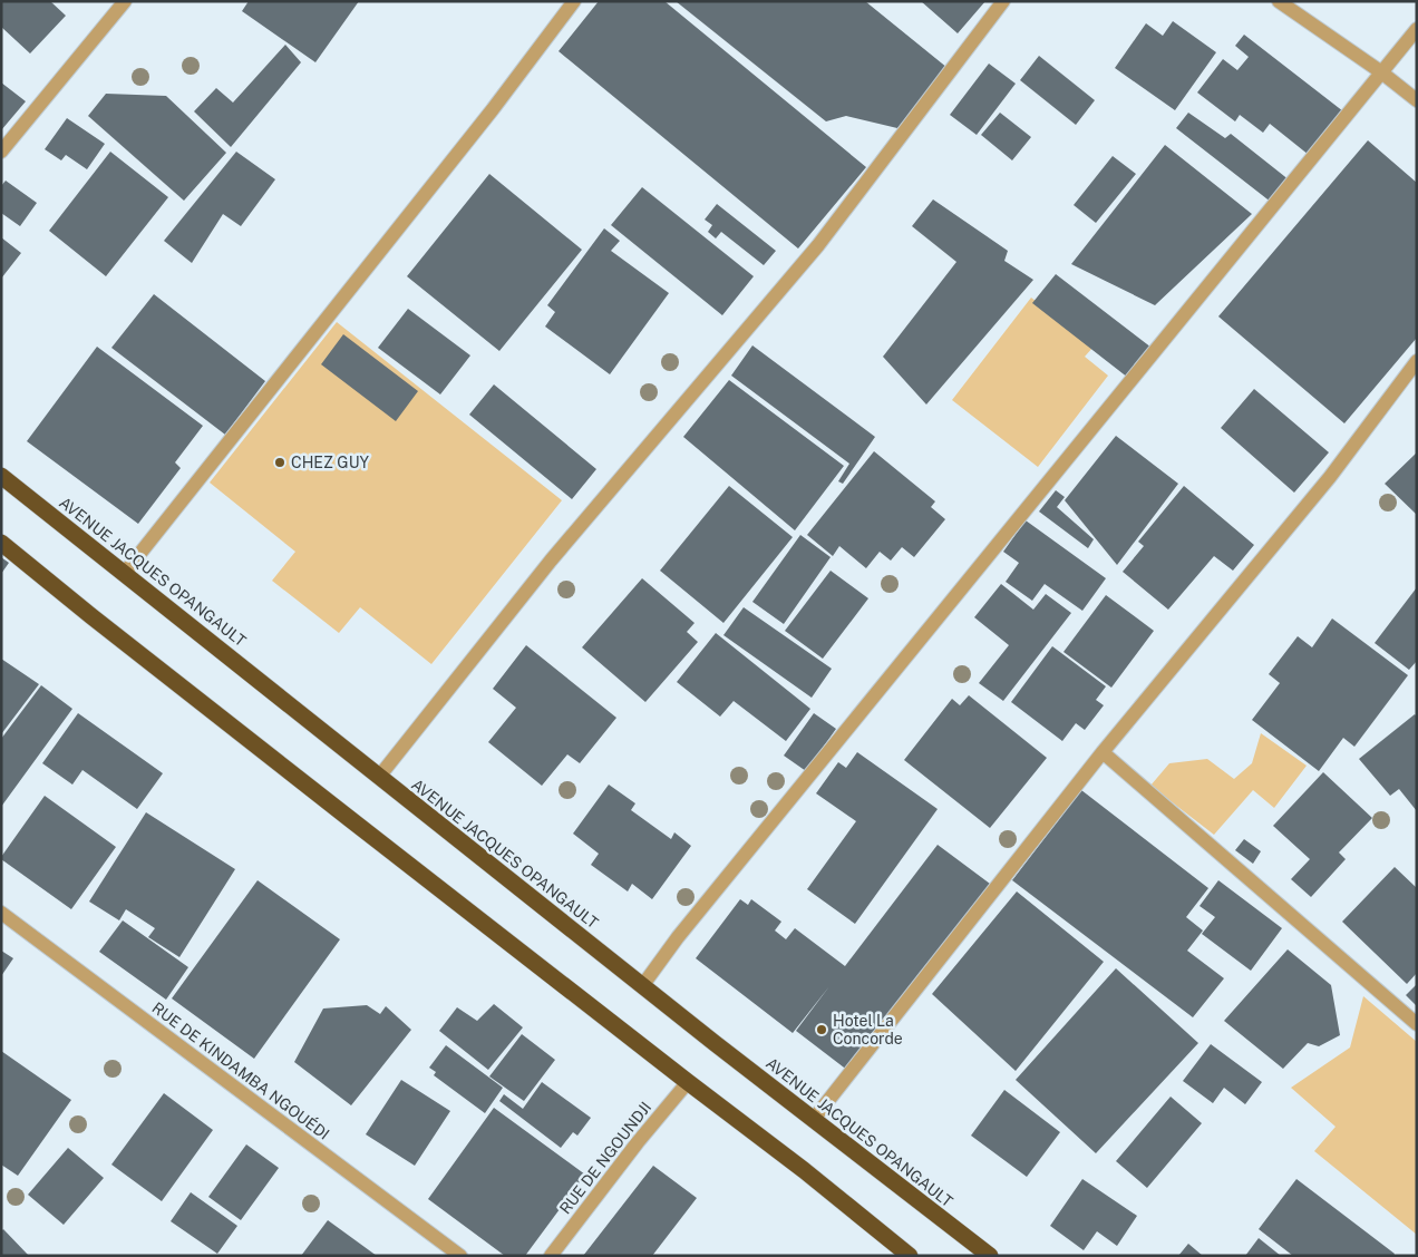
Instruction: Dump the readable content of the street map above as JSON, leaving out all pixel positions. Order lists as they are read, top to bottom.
{
  "streets": {
    "highway": ["AVENUE JACQUES OPANGAULT"],
    "street": ["RUE DE KINDAMBA NGOUÉDI", "RUE DE NGOUNDJI"]
  },
  "places": ["CHEZ GUY", "Hotel La Concorde"]
}
